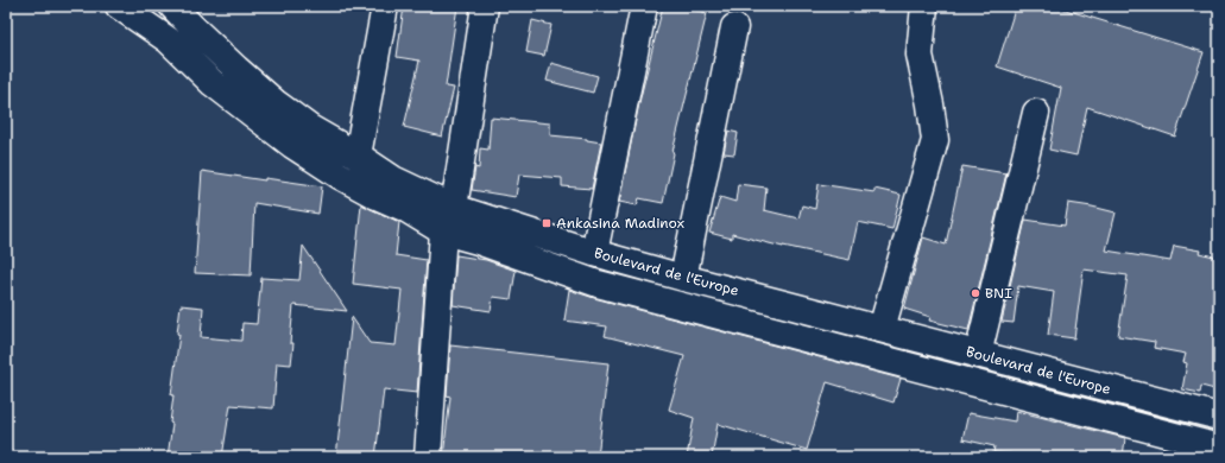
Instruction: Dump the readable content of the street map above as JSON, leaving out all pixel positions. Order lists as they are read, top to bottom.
{
  "streets": {
    "main road": ["Boulevard de l'Europe"]
  },
  "places": {
    "transit": ["Ankasina Madinox"],
    "other": ["BNI"]
  }
}
